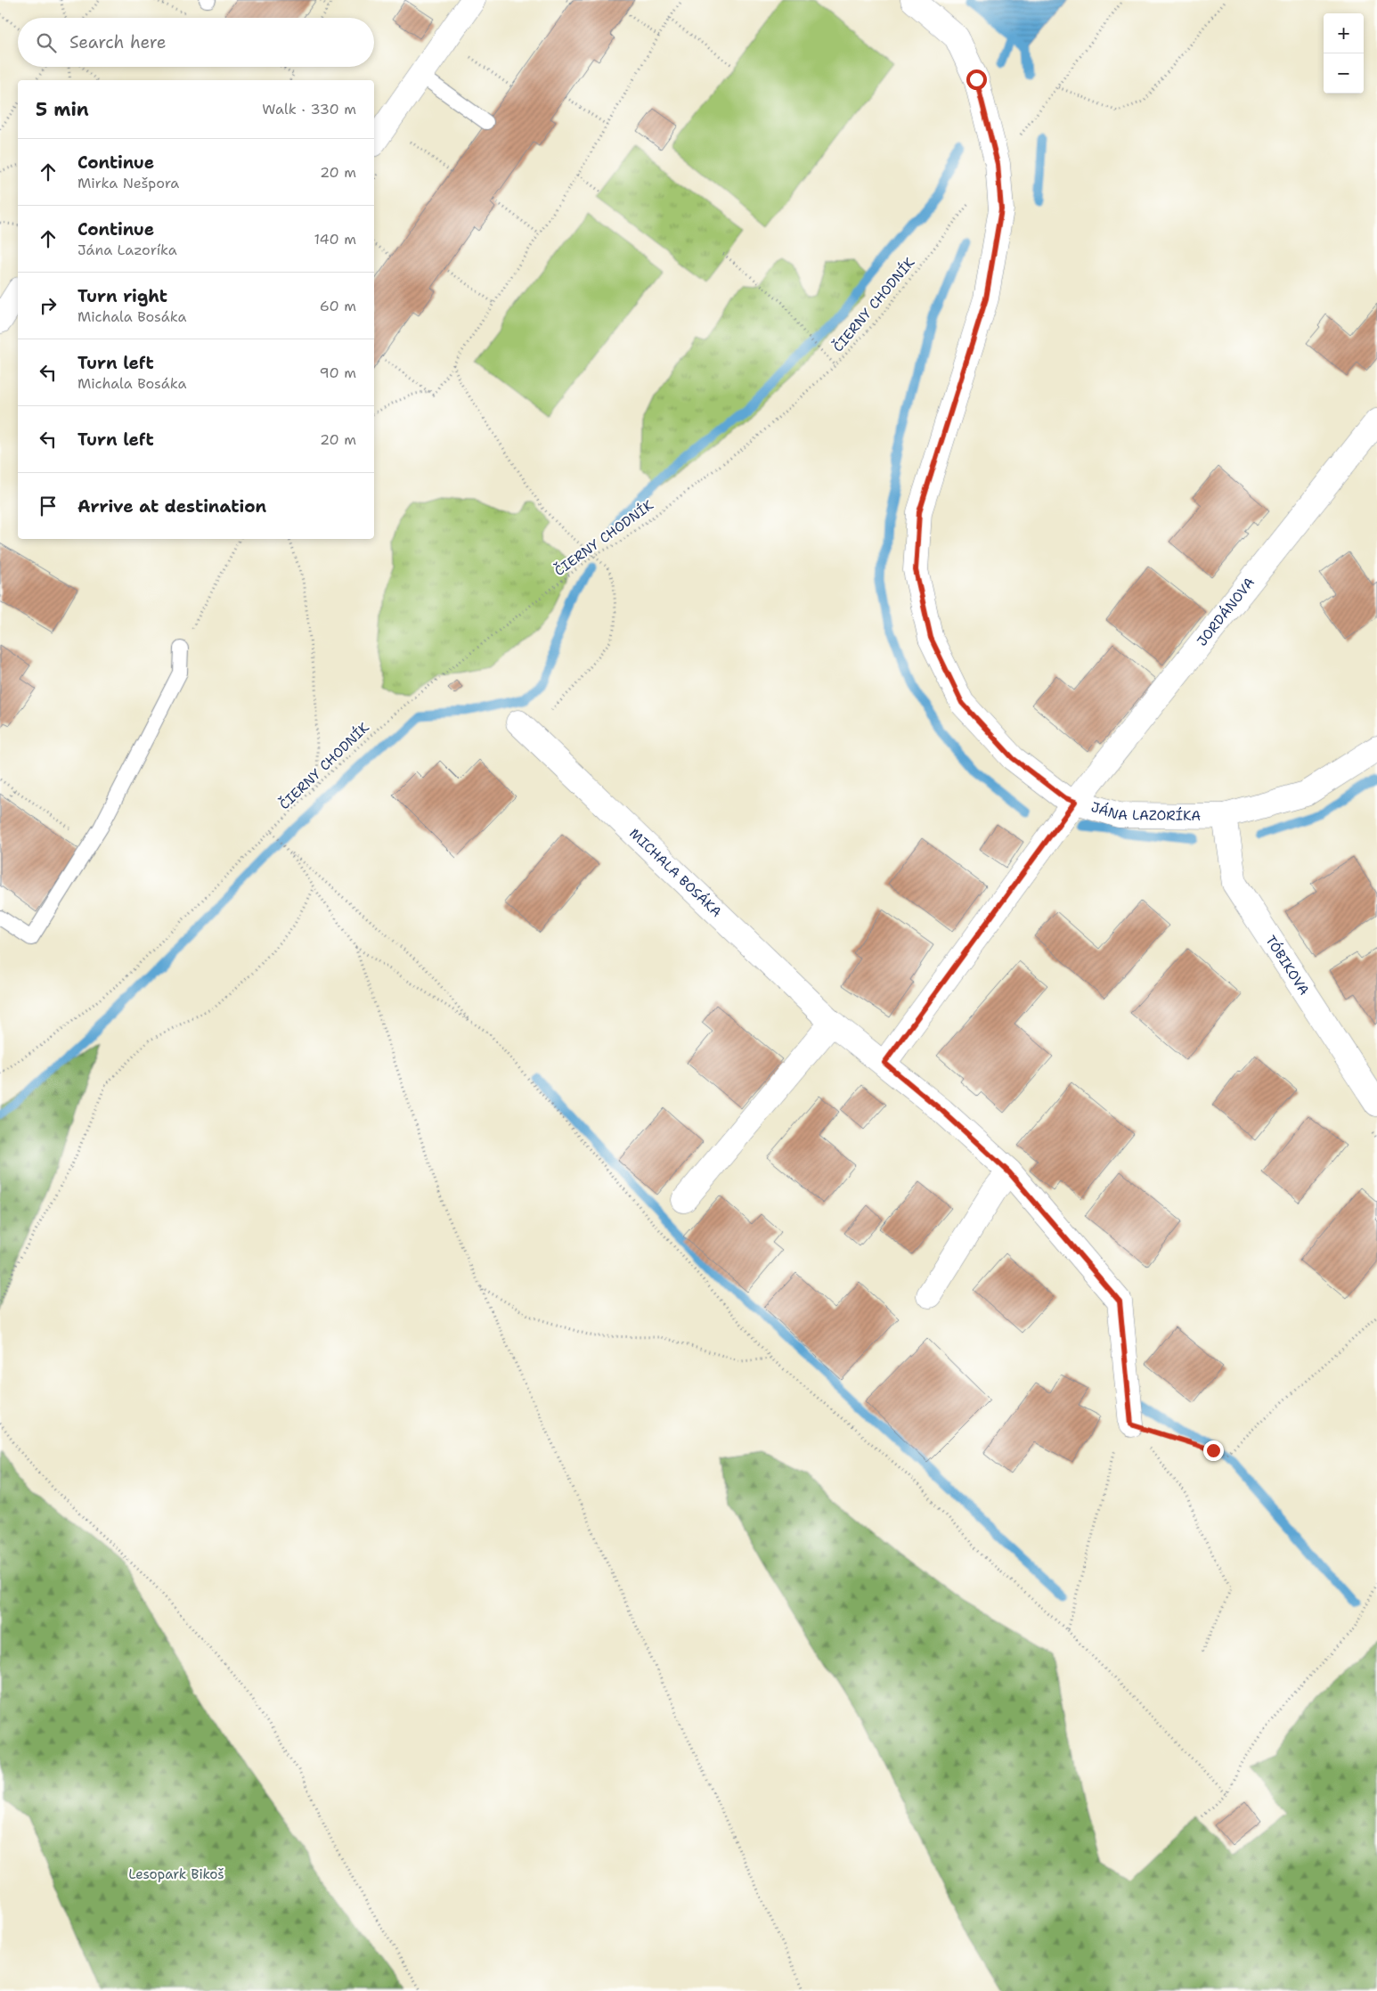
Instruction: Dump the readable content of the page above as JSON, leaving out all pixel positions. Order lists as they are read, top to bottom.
{
  "streets": {
    "street": [
      "JORDÁNOVA",
      "JÁNA LAZORÍKA",
      "MICHALA BOSÁKA",
      "TÓBIKOVA"
    ],
    "path": ["ČIERNY CHODNÍK"]
  },
  "crossings": [
    ["JORDÁNOVA", "JÁNA LAZORÍKA"],
    ["JÁNA LAZORÍKA", "TÓBIKOVA"]
  ],
  "parks": ["Lesopark Bikoš"],
  "page": {
    "map_buttons": ["+", "−"],
    "search": "Search here",
    "heading": ["5 min", "Walk · 330 m"],
    "list": [
      ["Continue", "Mirka Nešpora", "20 m"],
      ["Continue", "Jána Lazoríka", "140 m"],
      ["Turn right", "Michala Bosáka", "60 m"],
      ["Turn left", "Michala Bosáka", "90 m"],
      ["Turn left", "20 m"],
      "Arrive at destination"
    ]
  }
}
